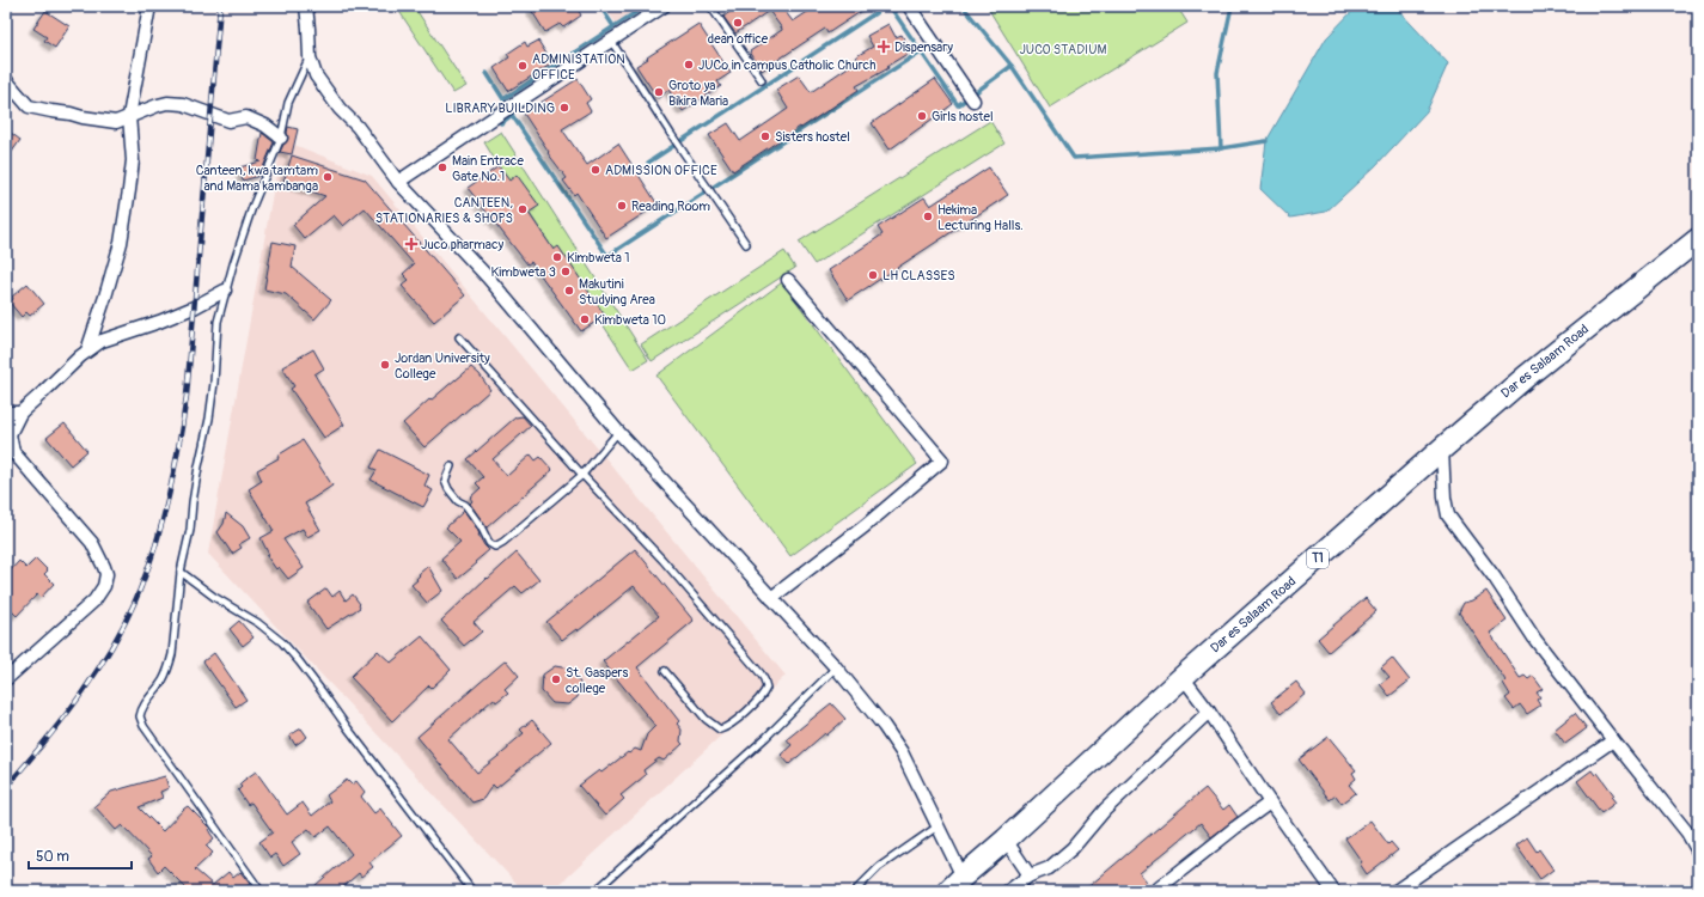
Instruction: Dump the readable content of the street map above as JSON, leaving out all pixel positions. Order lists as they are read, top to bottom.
{
  "streets": {
    "highway": ["Dar es Salaam Road", "T1"]
  },
  "parks": ["JUCO STADIUM"],
  "places": {
    "other": [
      "dean office",
      "JUCo in campus Catholic Church",
      "ADMINISTATION OFFICE",
      "Groto ya Bikira Maria",
      "LIBRARY BUILDING",
      "Girls hostel",
      "Sisters hostel",
      "Main Entrace Gate No.1",
      "ADMISSION OFFICE",
      "Canteen, kwa tamtam and Mama kambanga",
      "Reading Room",
      "CANTEEN, STATIONARIES & SHOPS",
      "Hekima Lecturing Halls.",
      "Kimbweta 1",
      "Kimbweta 3",
      "LH CLASSES",
      "Makutini Studying Area",
      "Kimbweta 10",
      "Jordan University College",
      "St. Gaspers college"
    ],
    "health": ["Dispensary", "Juco pharmacy"]
  },
  "scale_bar": "50 m"
}
